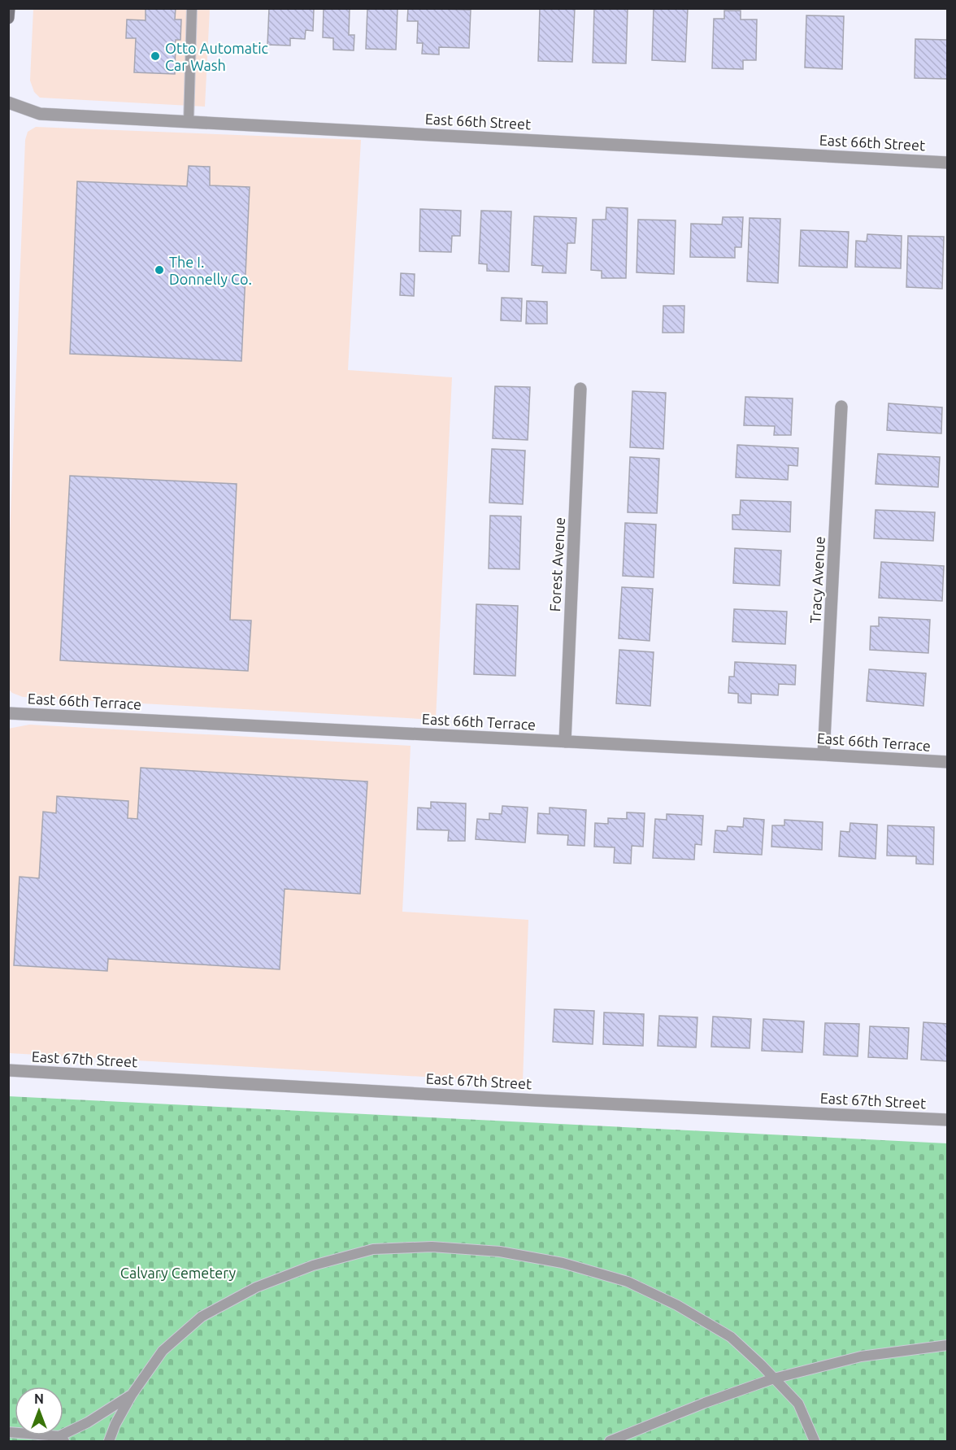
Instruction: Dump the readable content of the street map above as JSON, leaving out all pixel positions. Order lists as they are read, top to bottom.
{
  "streets": {
    "street": [
      "East 66th Street",
      "Forest Avenue",
      "Tracy Avenue",
      "East 66th Terrace",
      "East 67th Street"
    ]
  },
  "crossings": [
    ["Forest Avenue", "East 66th Terrace"],
    ["Tracy Avenue", "East 66th Terrace"]
  ],
  "parks": ["Calvary Cemetery"],
  "places": ["Otto Automatic Car Wash", "The I. Donnelly Co."],
  "north": "top"
}
